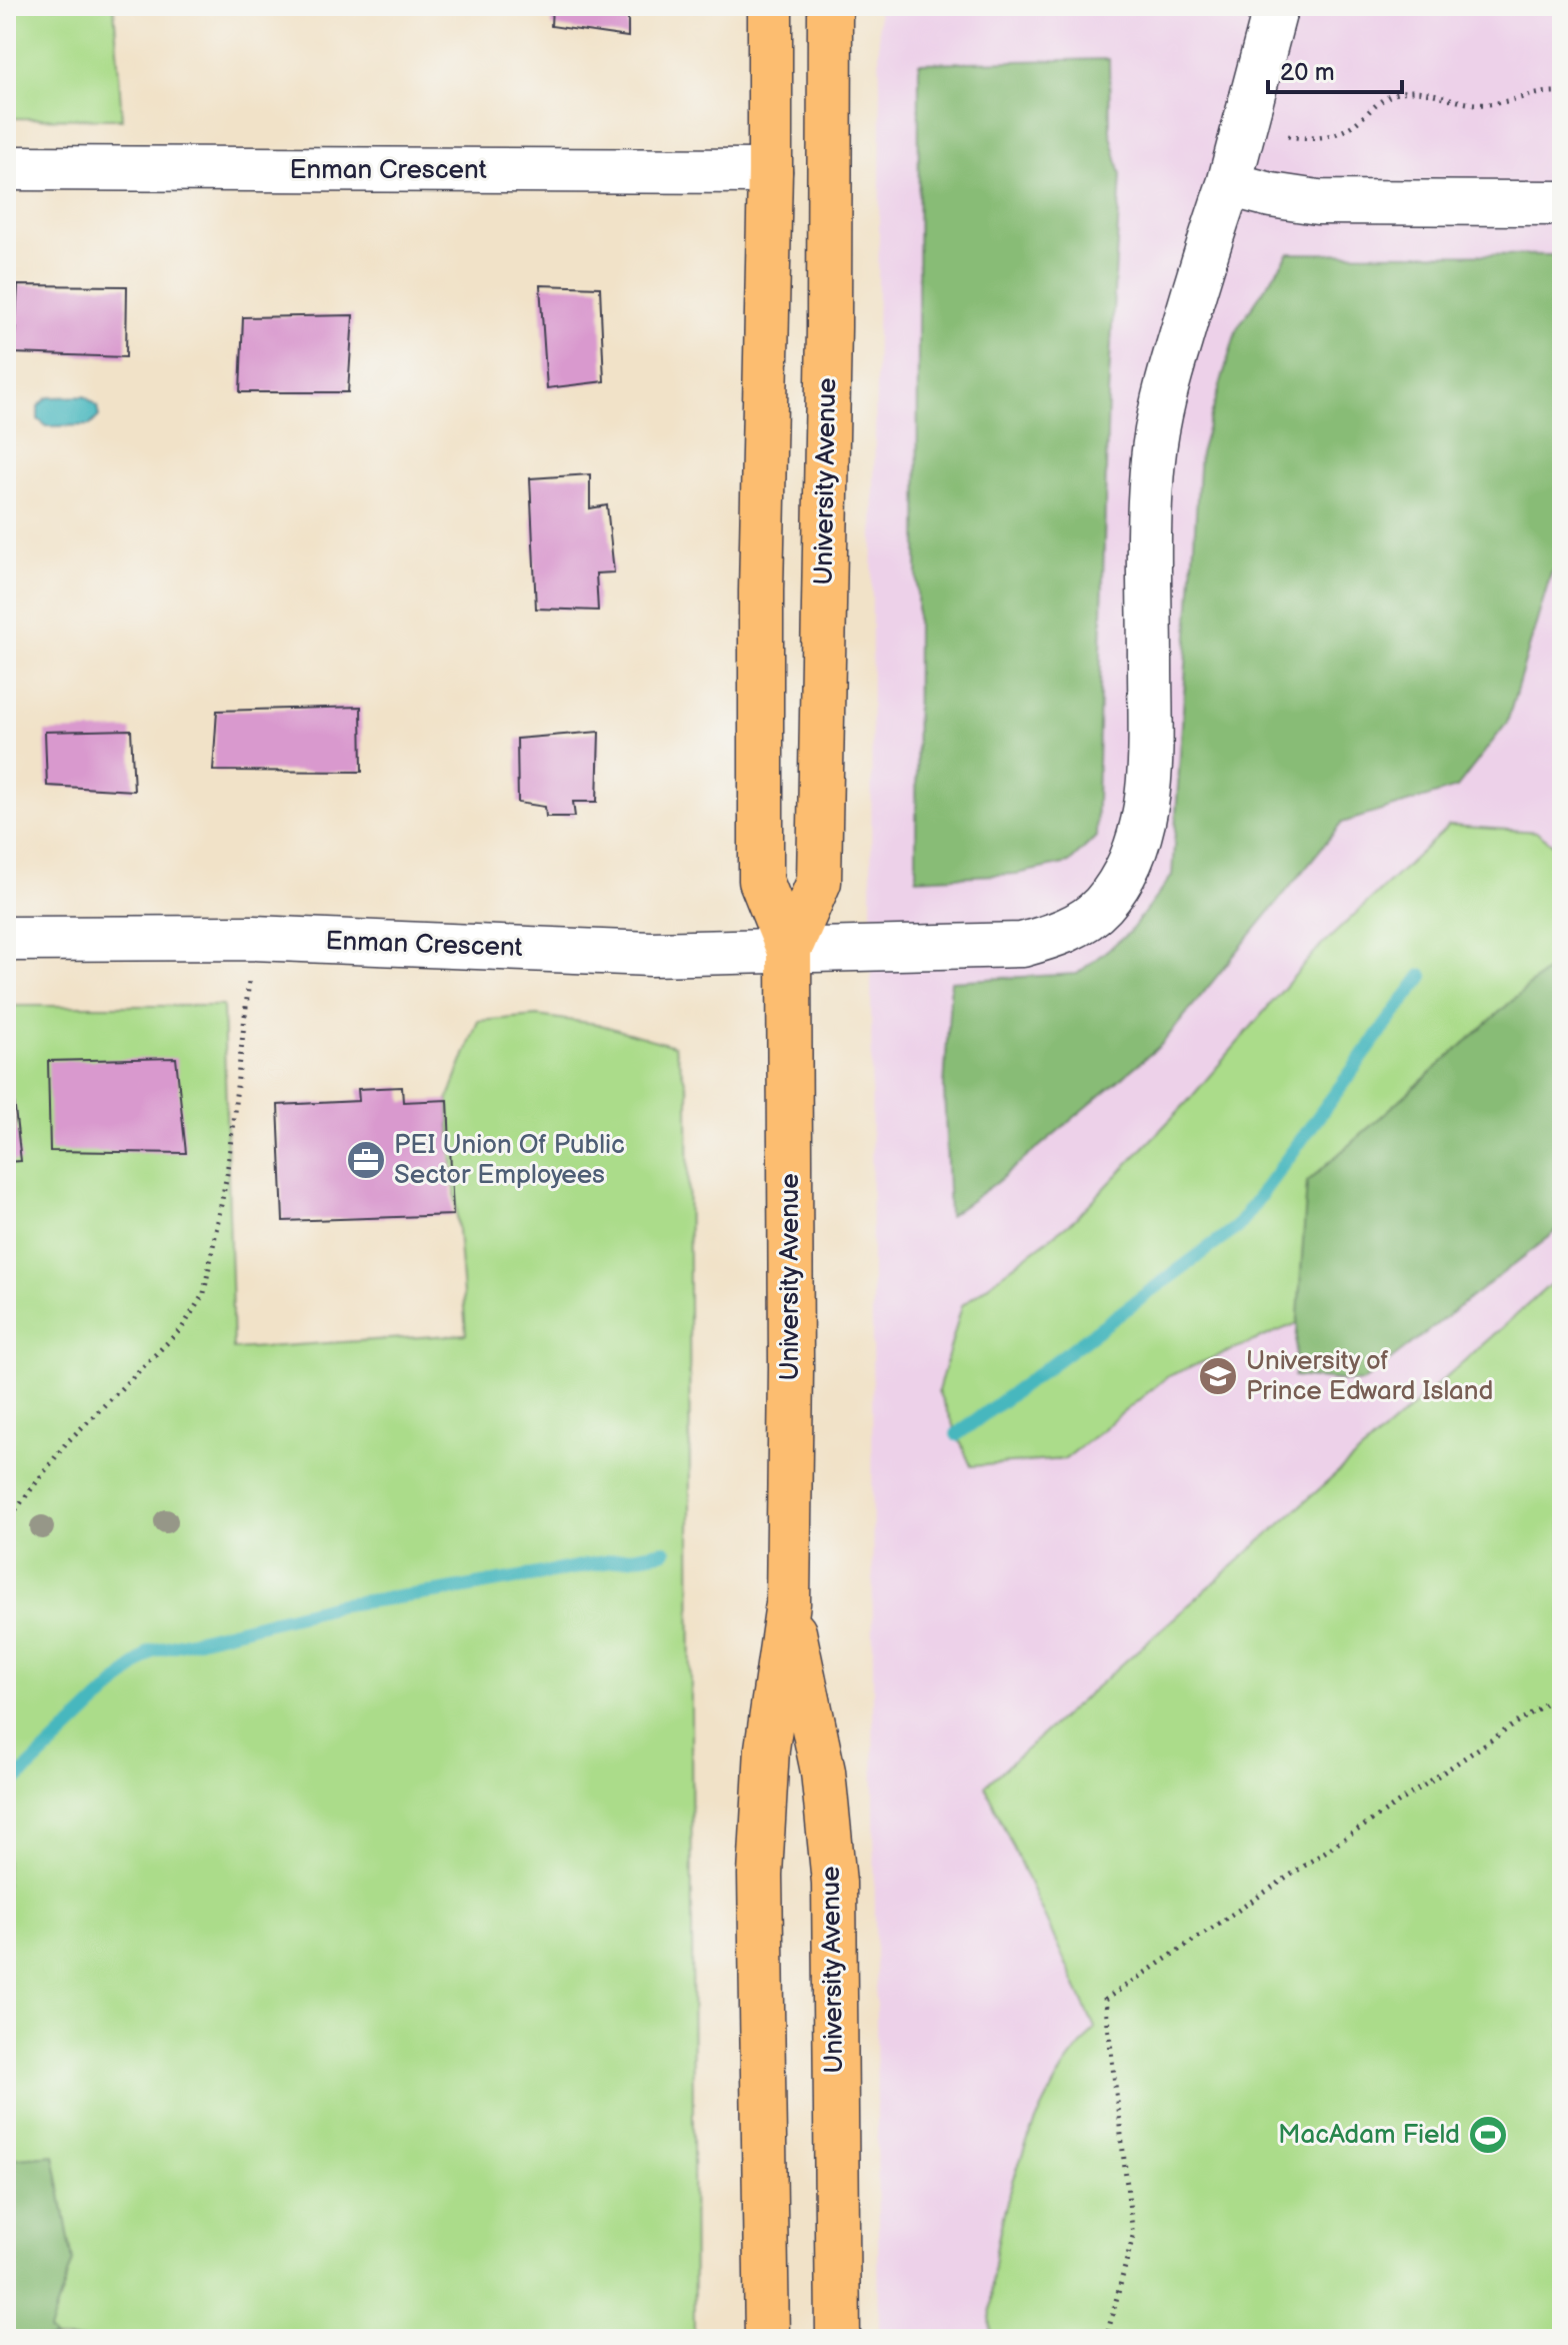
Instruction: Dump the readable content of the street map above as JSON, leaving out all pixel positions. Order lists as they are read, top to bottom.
{
  "streets": {
    "main road": ["University Avenue"],
    "street": ["Enman Crescent"]
  },
  "crossings": [
    ["Enman Crescent", "University Avenue"]
  ],
  "places": {
    "office": ["PEI Union Of Public Sector Employees"],
    "school or university": ["University of Prince Edward Island"],
    "sports": ["MacAdam Field"]
  },
  "scale_bar": "20 m"
}
